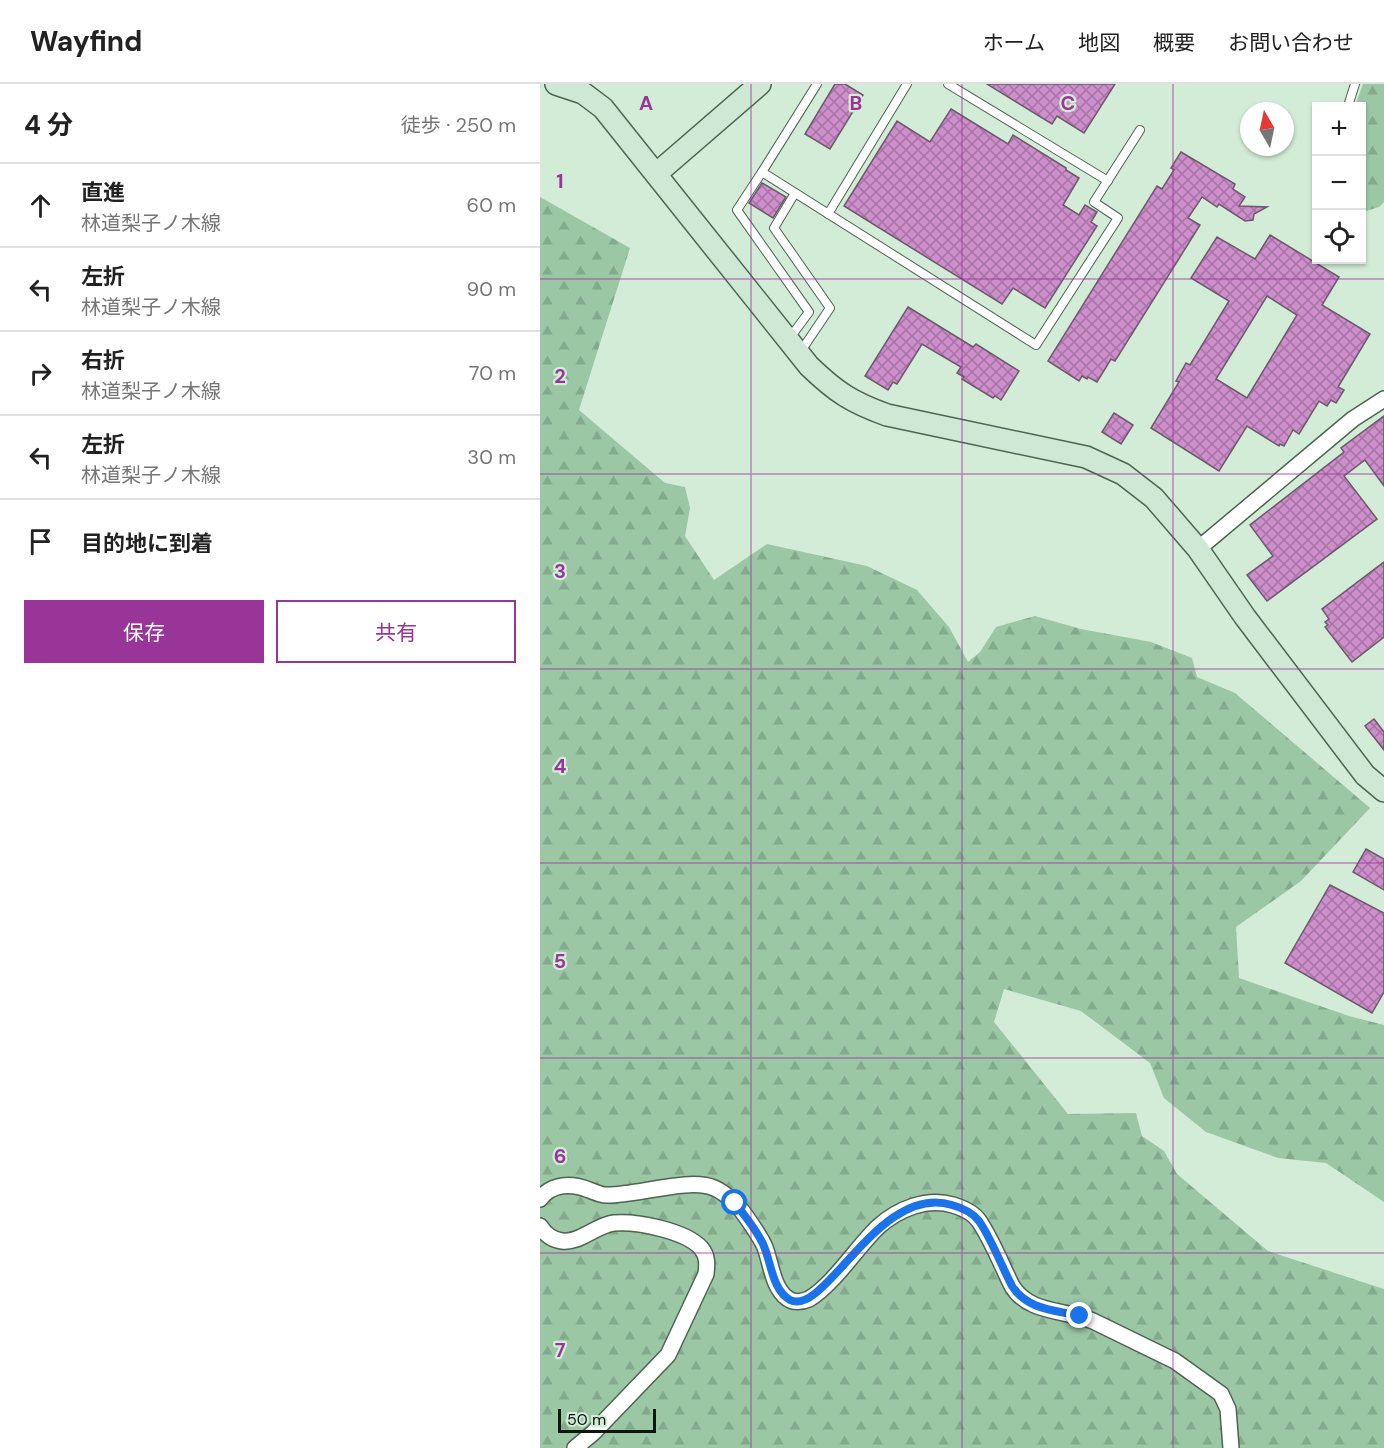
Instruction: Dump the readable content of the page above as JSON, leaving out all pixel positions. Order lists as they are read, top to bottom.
{
  "scale_bar": "50 m",
  "north": "top",
  "page": {
    "header": "Wayfind",
    "nav": [
      "ホーム",
      "地図",
      "概要",
      "お問い合わせ"
    ],
    "heading": ["4 分", "徒歩 · 250 m"],
    "map_buttons": ["+", "−"],
    "list": [
      ["直進", "林道梨子ノ木線", "60 m"],
      ["左折", "林道梨子ノ木線", "90 m"],
      ["右折", "林道梨子ノ木線", "70 m"],
      ["左折", "林道梨子ノ木線", "30 m"],
      "目的地に到着"
    ],
    "buttons": ["保存", "共有"],
    "scale": "50 m"
  },
  "grid": {
    "columns": ["A", "B", "C"],
    "rows": [
      "1",
      "2",
      "3",
      "4",
      "5",
      "6",
      "7"
    ]
  }
}
